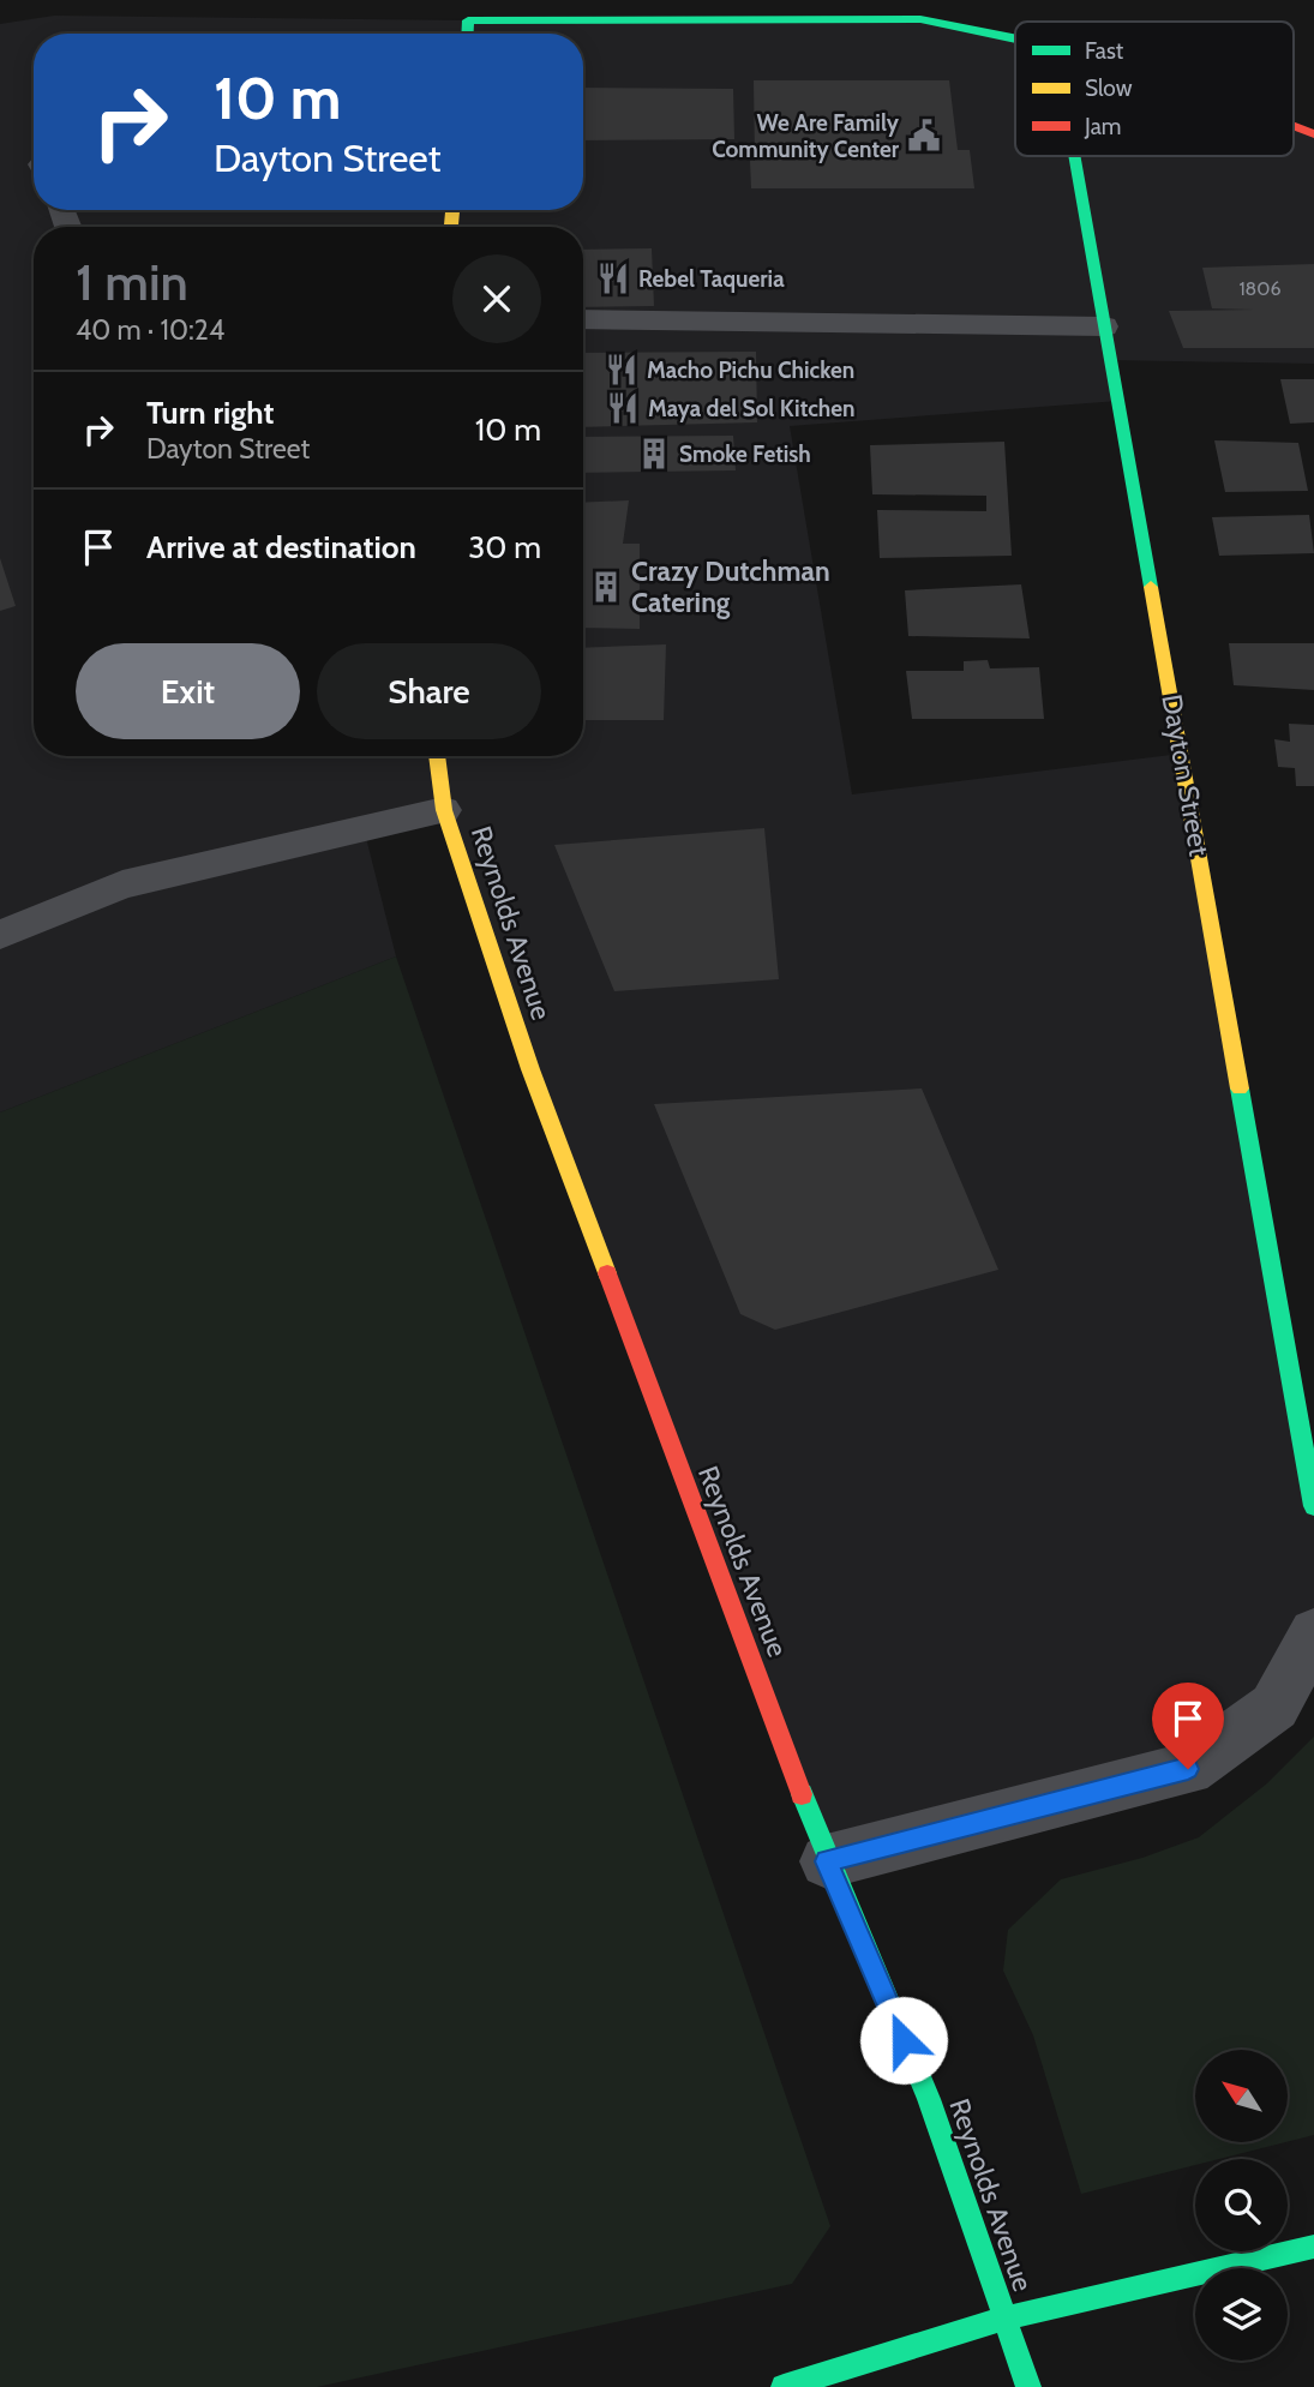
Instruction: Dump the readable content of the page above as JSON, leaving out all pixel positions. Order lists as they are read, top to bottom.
{
  "streets": {
    "street": ["Dayton Street", "Reynolds Avenue"]
  },
  "places": {
    "public building": ["We Are Family Community Center"],
    "restaurant": ["Rebel Taqueria", "Macho Pichu Chicken", "Maya del Sol Kitchen"],
    "building": ["Smoke Fetish", "Crazy Dutchman Catering"]
  },
  "house_numbers": ["1806"],
  "legend": ["Fast", "Slow", "Jam"],
  "north": "top left",
  "page": {
    "turn": ["10 m", "Dayton Street"],
    "heading": ["1 min", "40 m · 10:24"],
    "list": [
      {
        "name": "Turn right",
        "note": "Dayton Street",
        "value": "10 m"
      },
      {
        "name": "Arrive at destination",
        "value": "30 m"
      }
    ],
    "buttons": ["Exit", "Share"]
  }
}
